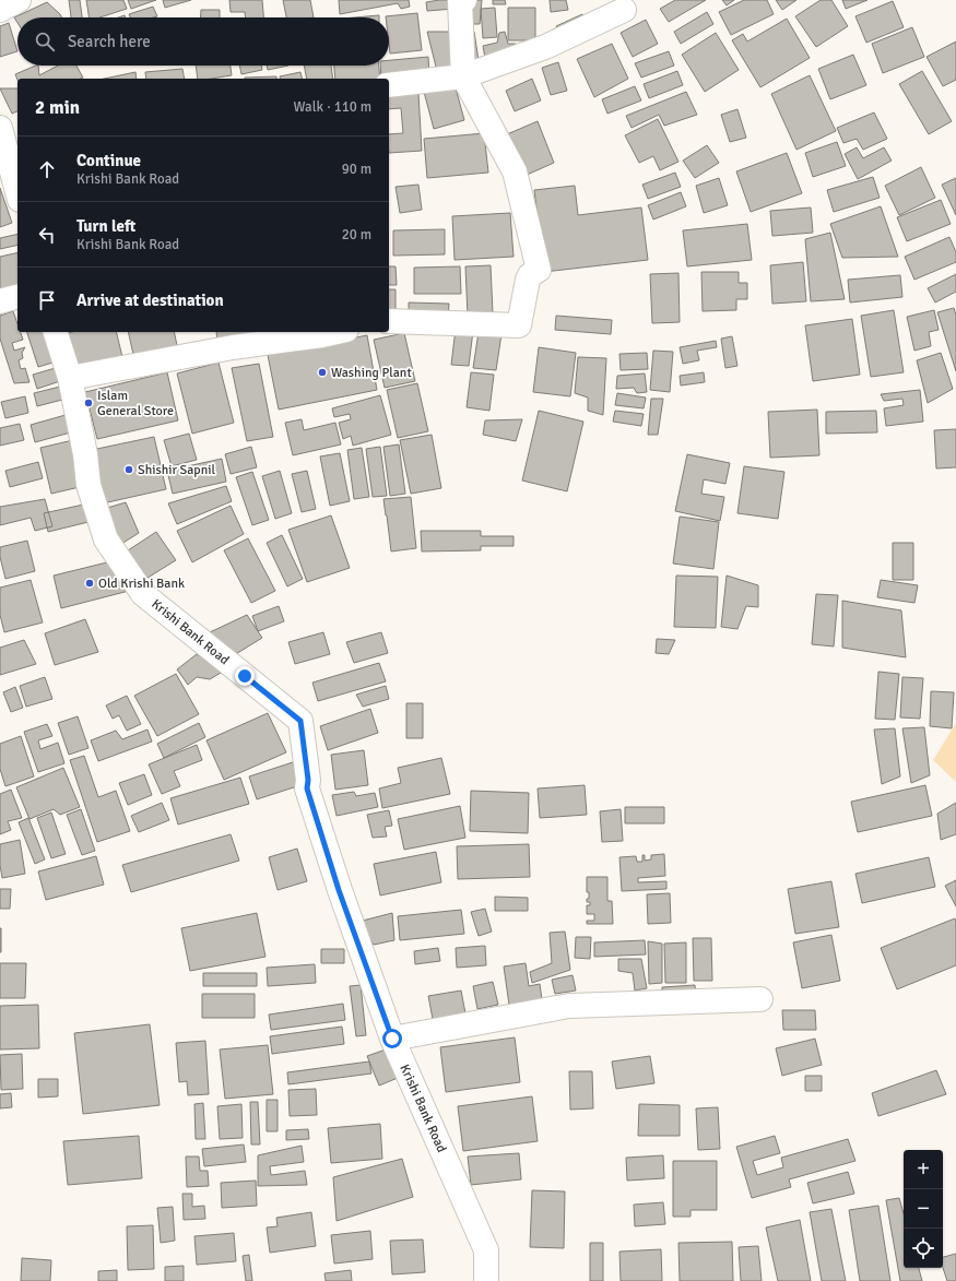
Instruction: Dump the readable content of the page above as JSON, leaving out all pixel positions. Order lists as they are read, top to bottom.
{
  "streets": {
    "street": ["Krishi Bank Road"]
  },
  "places": [
    "Washing Plant",
    "Islam General Store",
    "Shishir Sapnil",
    "Old Krishi Bank"
  ],
  "page": {
    "search": "Search here",
    "heading": ["2 min", "Walk · 110 m"],
    "list": [
      ["Continue", "Krishi Bank Road", "90 m"],
      ["Turn left", "Krishi Bank Road", "20 m"],
      "Arrive at destination"
    ],
    "map_buttons": ["+", "−"]
  }
}
